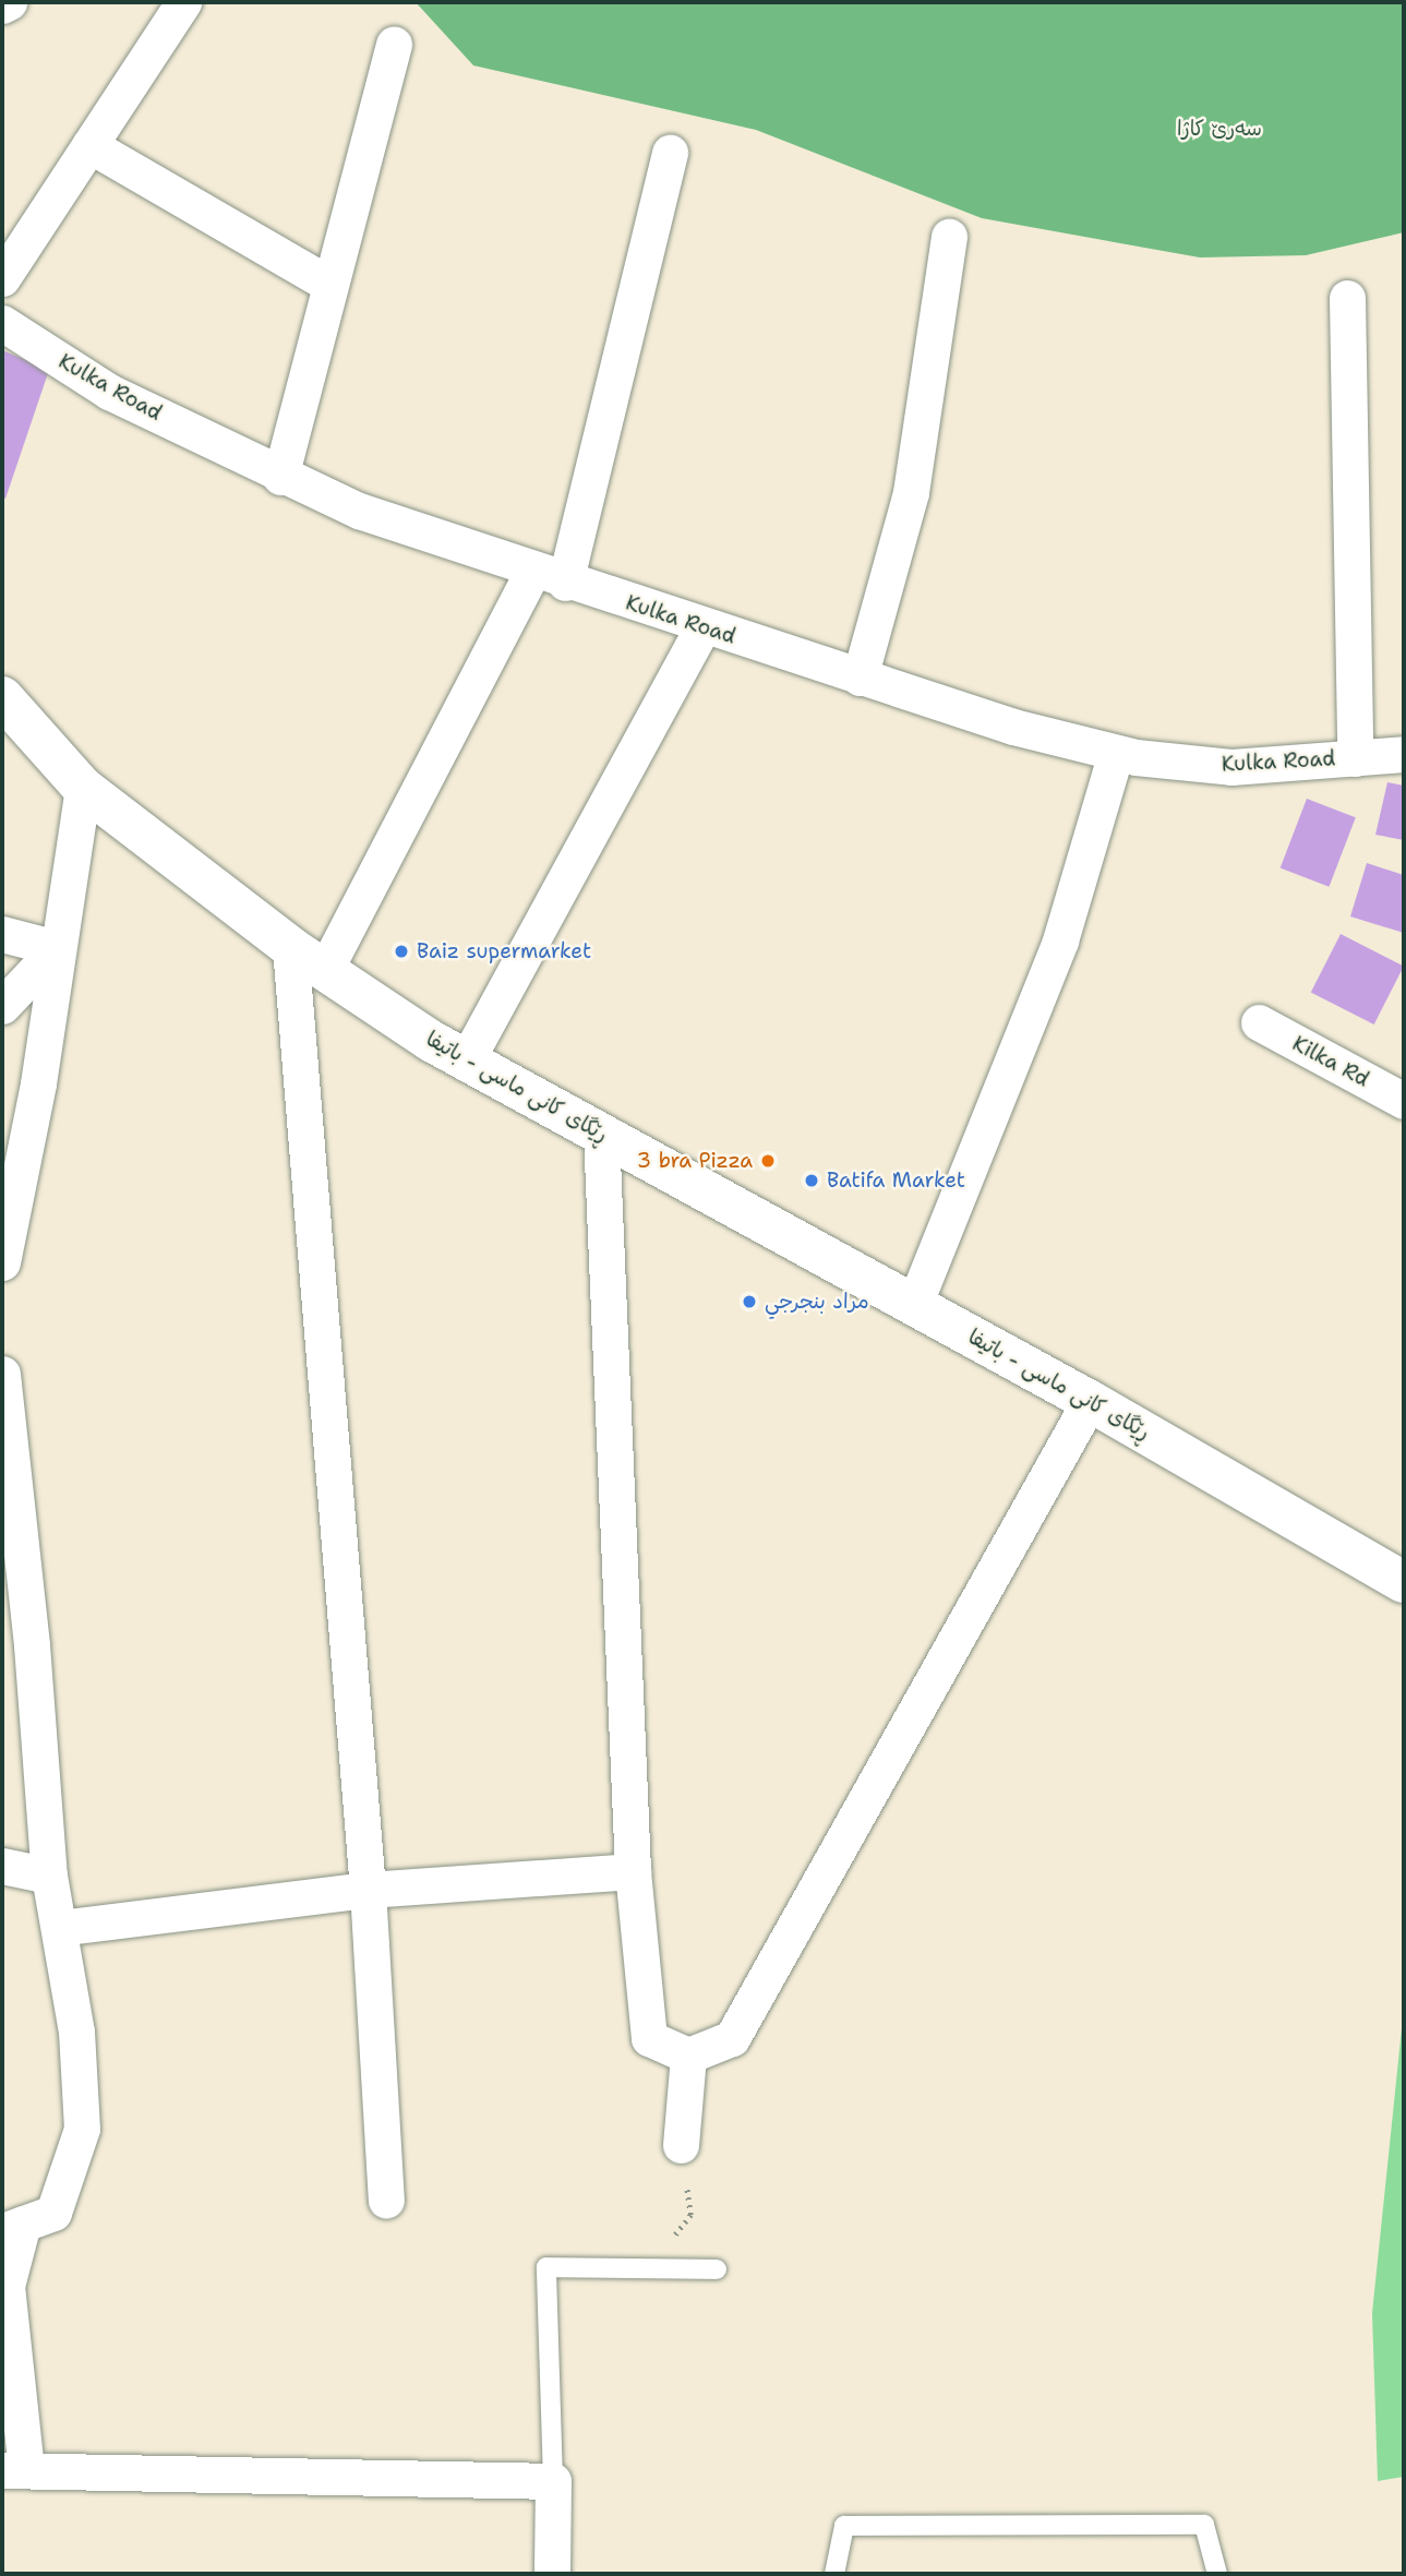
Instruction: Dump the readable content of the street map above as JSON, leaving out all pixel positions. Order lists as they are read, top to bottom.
{
  "streets": {
    "main road": ["ڕێگای کانی ماسی - باتيفا"],
    "street": ["Kulka Road", "Kilka Rd"]
  },
  "parks": ["سەرێ کاژا"],
  "places": [
    "Baiz supermarket",
    "3 bra Pizza",
    "Batifa Market",
    "مراد بنجرجي"
  ]
}
